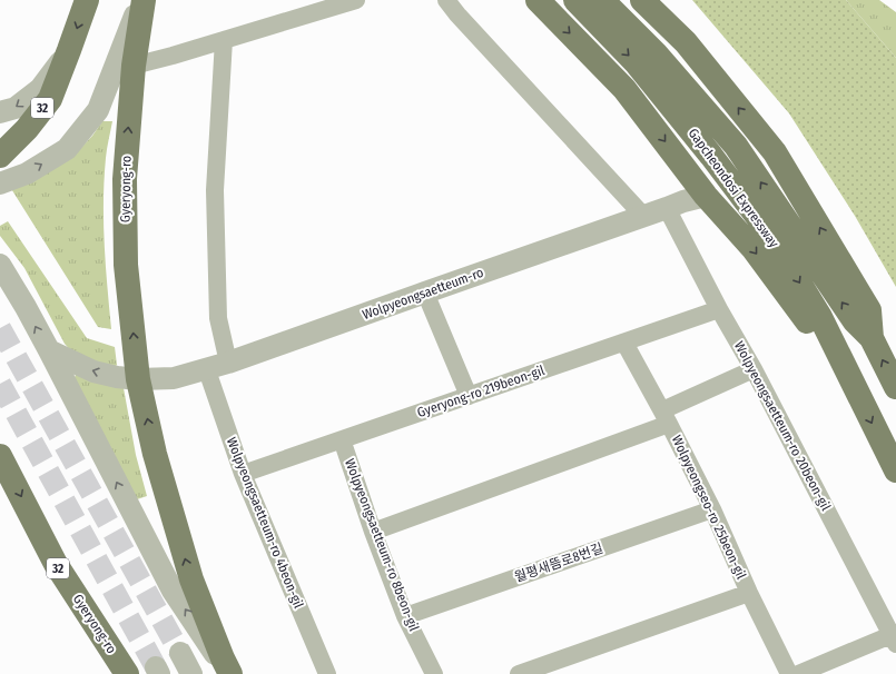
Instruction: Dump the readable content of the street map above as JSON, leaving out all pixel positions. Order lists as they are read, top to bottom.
{
  "streets": {
    "main road": ["32", "Gapcheondosi Expressway", "Gyeryong-ro"],
    "street": [
      "Wolpyeongsaetteum-ro",
      "Gyeryong-ro 219beon-gil",
      "Wolpyeongsaetteum-ro 20beon-gil",
      "Wolpyeongseo-ro 25beon-gil",
      "Wolpyeongsaetteum-ro 4beon-gil",
      "Wolpyeongsaetteum-ro 8beon-gil",
      "월평새뜸로8번길"
    ]
  },
  "crossings": [
    ["Gyeryong-ro", "Wolpyeongsaetteum-ro"],
    ["Wolpyeongsaetteum-ro", "Wolpyeongsaetteum-ro 20beon-gil"],
    ["Wolpyeongsaetteum-ro", "Wolpyeongsaetteum-ro 4beon-gil"],
    ["Gyeryong-ro 219beon-gil", "Wolpyeongsaetteum-ro 20beon-gil"],
    ["Gyeryong-ro 219beon-gil", "Wolpyeongseo-ro 25beon-gil"],
    ["Gyeryong-ro 219beon-gil", "Wolpyeongsaetteum-ro 4beon-gil"],
    ["Gyeryong-ro 219beon-gil", "Wolpyeongsaetteum-ro 8beon-gil"],
    ["Wolpyeongseo-ro 25beon-gil", "월평새뜸로8번길"],
    ["Wolpyeongsaetteum-ro 8beon-gil", "월평새뜸로8번길"]
  ]
}
